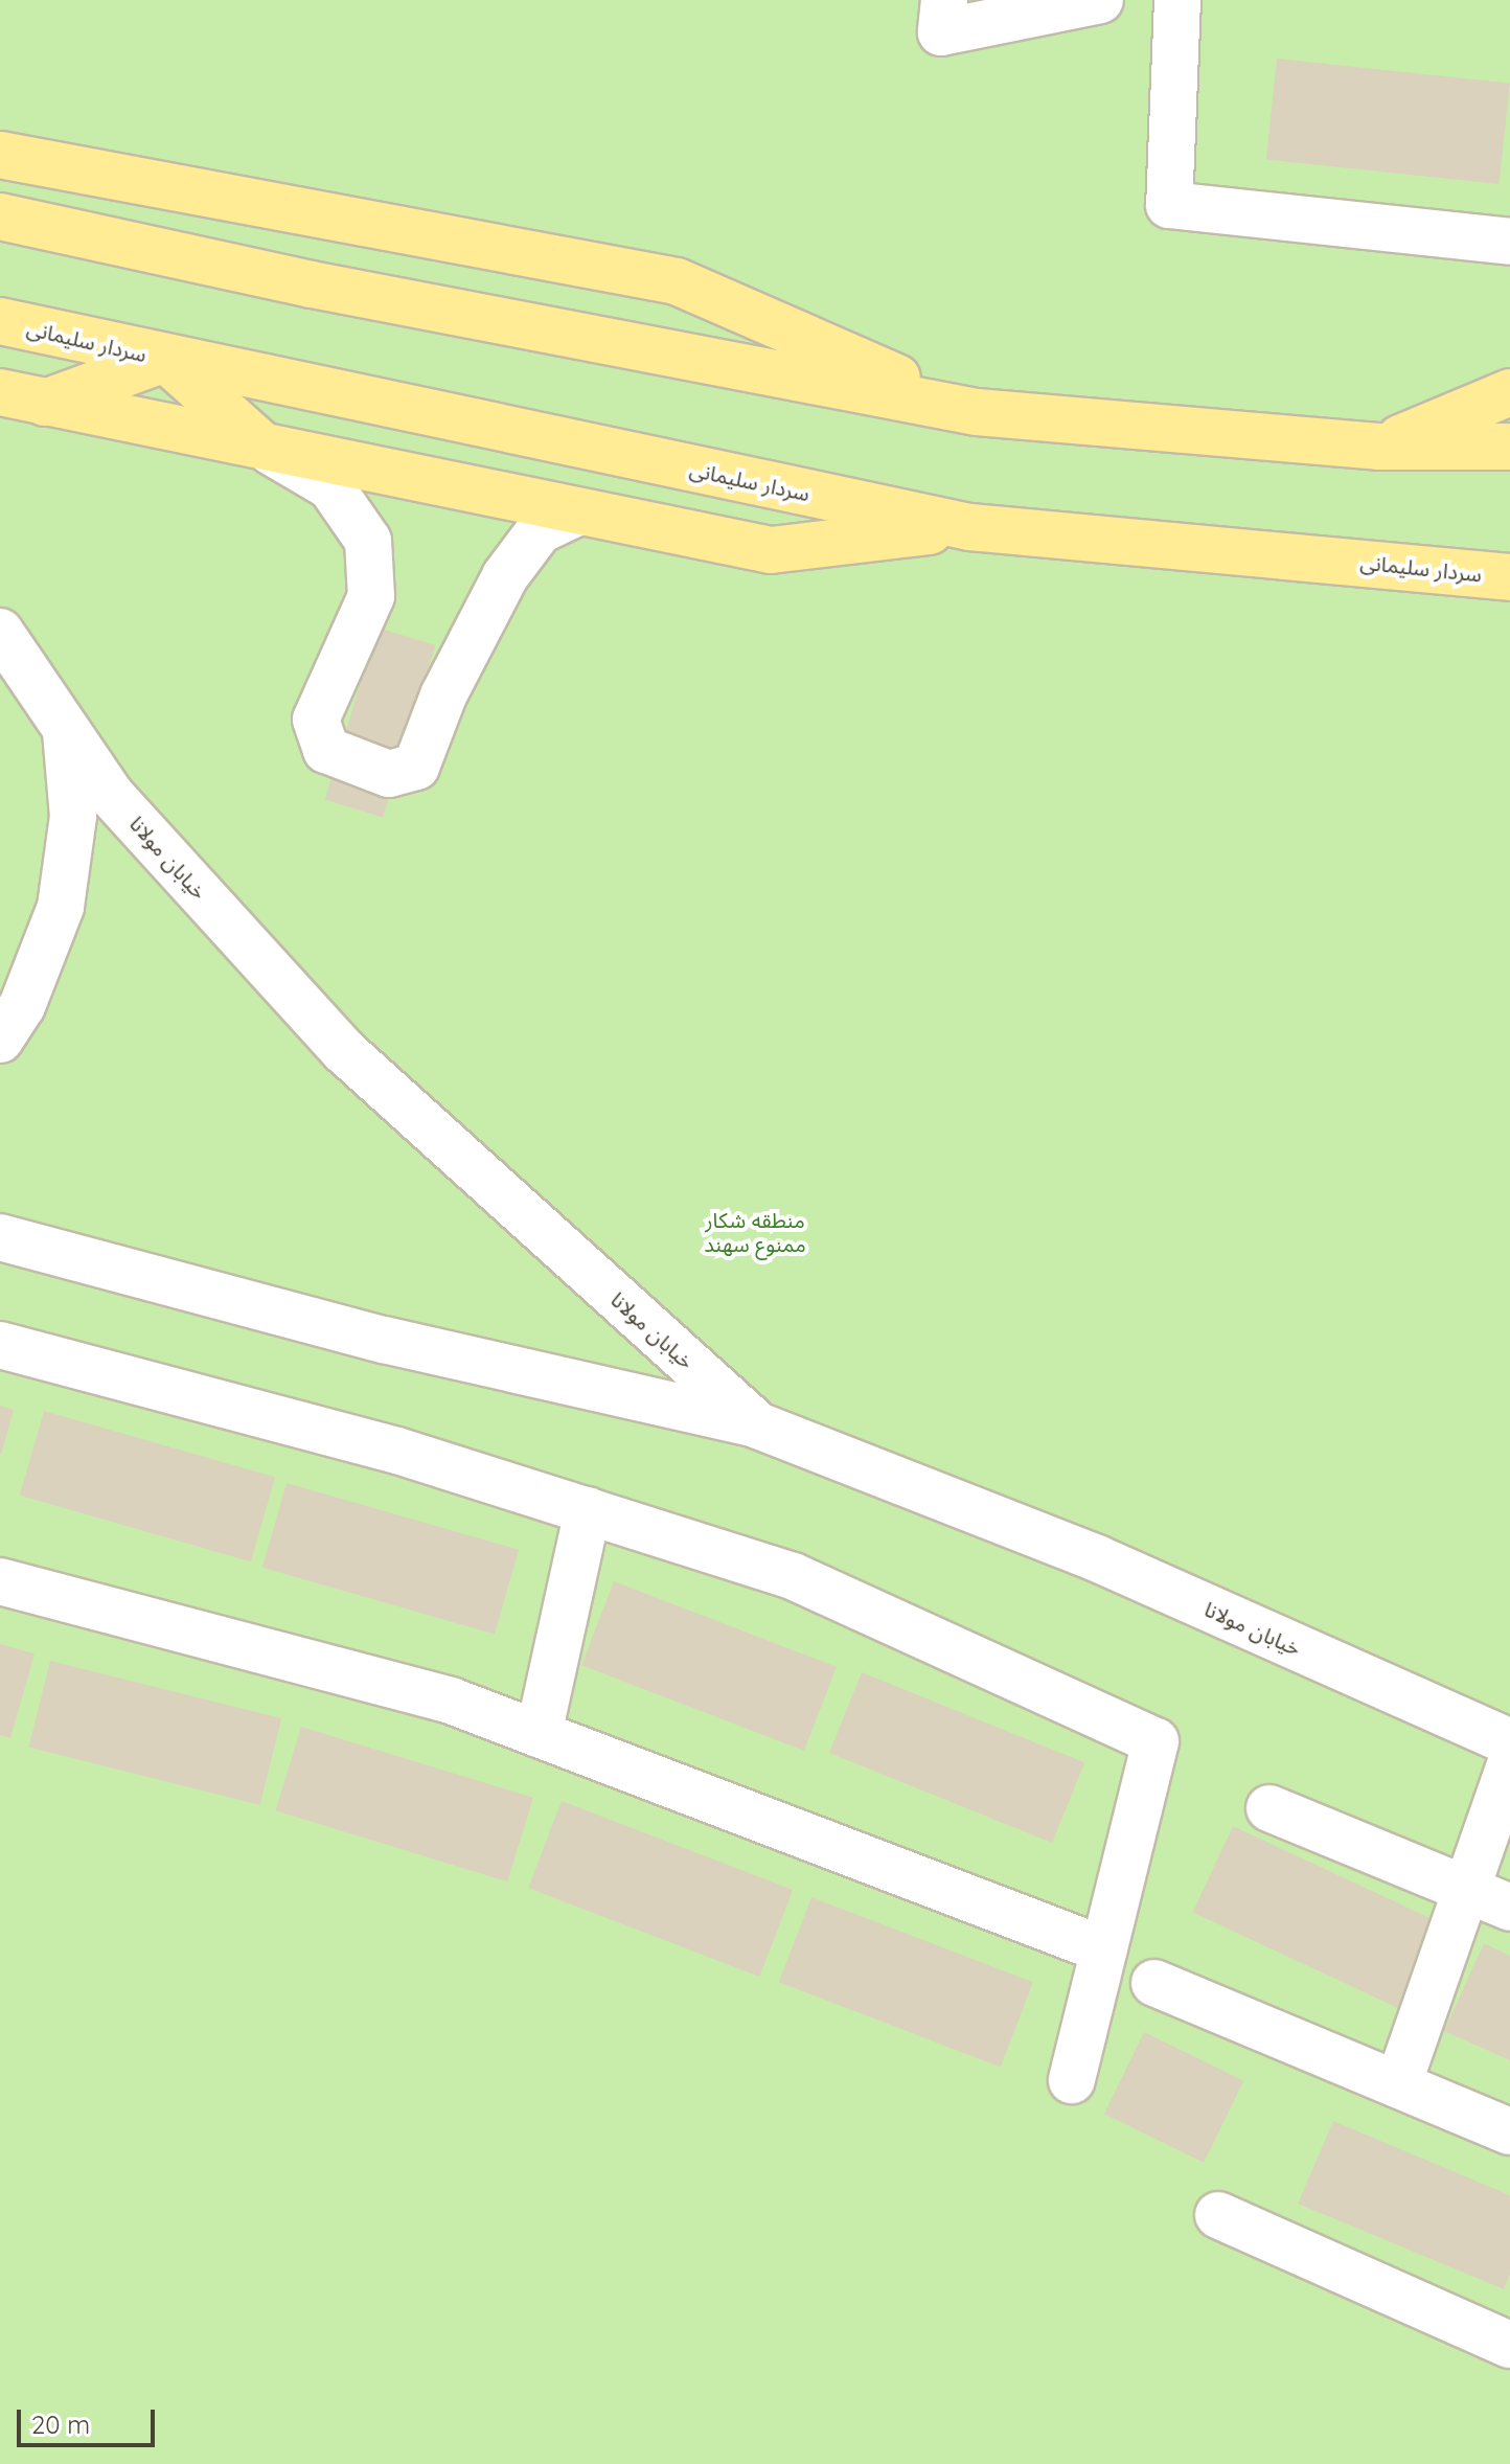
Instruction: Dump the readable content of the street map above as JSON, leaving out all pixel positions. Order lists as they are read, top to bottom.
{
  "streets": {
    "main road": ["سردار سلیمانی"],
    "street": ["خیابان مولانا"]
  },
  "parks": ["منطقه شکار ممنوع سهند"],
  "scale_bar": "20 m"
}
